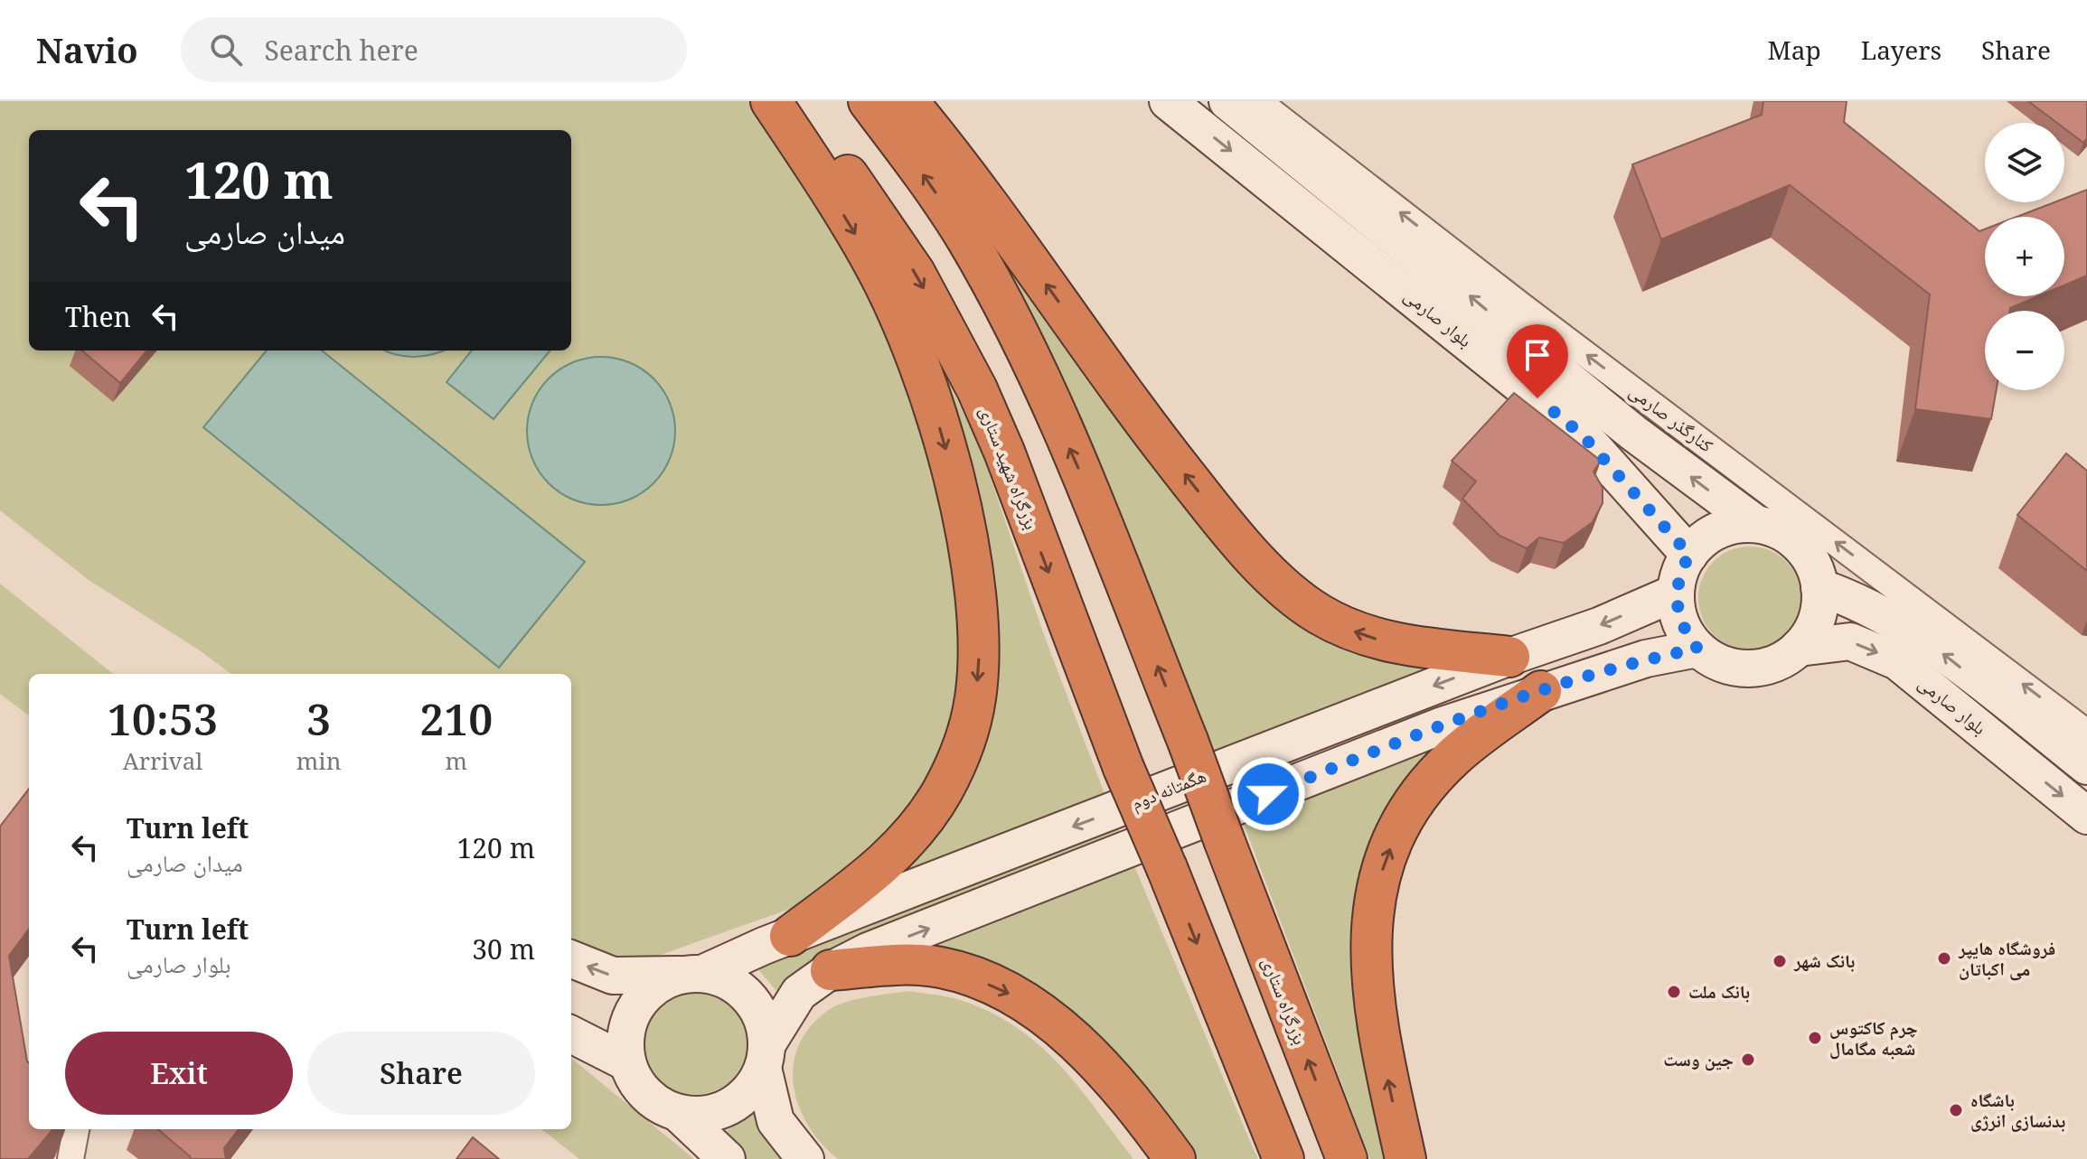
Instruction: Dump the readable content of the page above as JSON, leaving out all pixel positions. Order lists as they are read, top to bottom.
{
  "streets": {
    "highway": ["بزرگراه شهید ستاری", "بزرگراه ستاری"],
    "main road": ["بلوار صارمی", "هگمتانه دوم"],
    "street": ["کنارگذر صارمی"]
  },
  "crossings": [
    ["بلوار صارمی", "کنارگذر صارمی"],
    ["بلوار صارمی", "هگمتانه دوم"],
    ["کنارگذر صارمی", "هگمتانه دوم"]
  ],
  "one_way": ["کنارگذر صارمی", "بزرگراه شهید ستاری", "بزرگراه ستاری"],
  "places": [
    "فروشگاه هایپر می اکباتان",
    "بانک شهر",
    "بانک ملت",
    "چرم کاکتوس شعبه مگامال",
    "جین وست",
    "باشگاه بدنسازی انرژی"
  ],
  "page": {
    "header": "Navio",
    "search": "Search here",
    "nav": ["Map", "Layers", "Share"],
    "map_buttons": ["+", "−"],
    "turn": ["120 m", "میدان صارمی"],
    "then": "Then",
    "eta": [
      "10:53",
      "Arrival",
      "3",
      "min",
      "210",
      "m"
    ],
    "list": [
      {
        "name": "Turn left",
        "note": "میدان صارمی",
        "value": "120 m"
      },
      {
        "name": "Turn left",
        "note": "بلوار صارمی",
        "value": "30 m"
      }
    ],
    "buttons": ["Exit", "Share"]
  }
}
